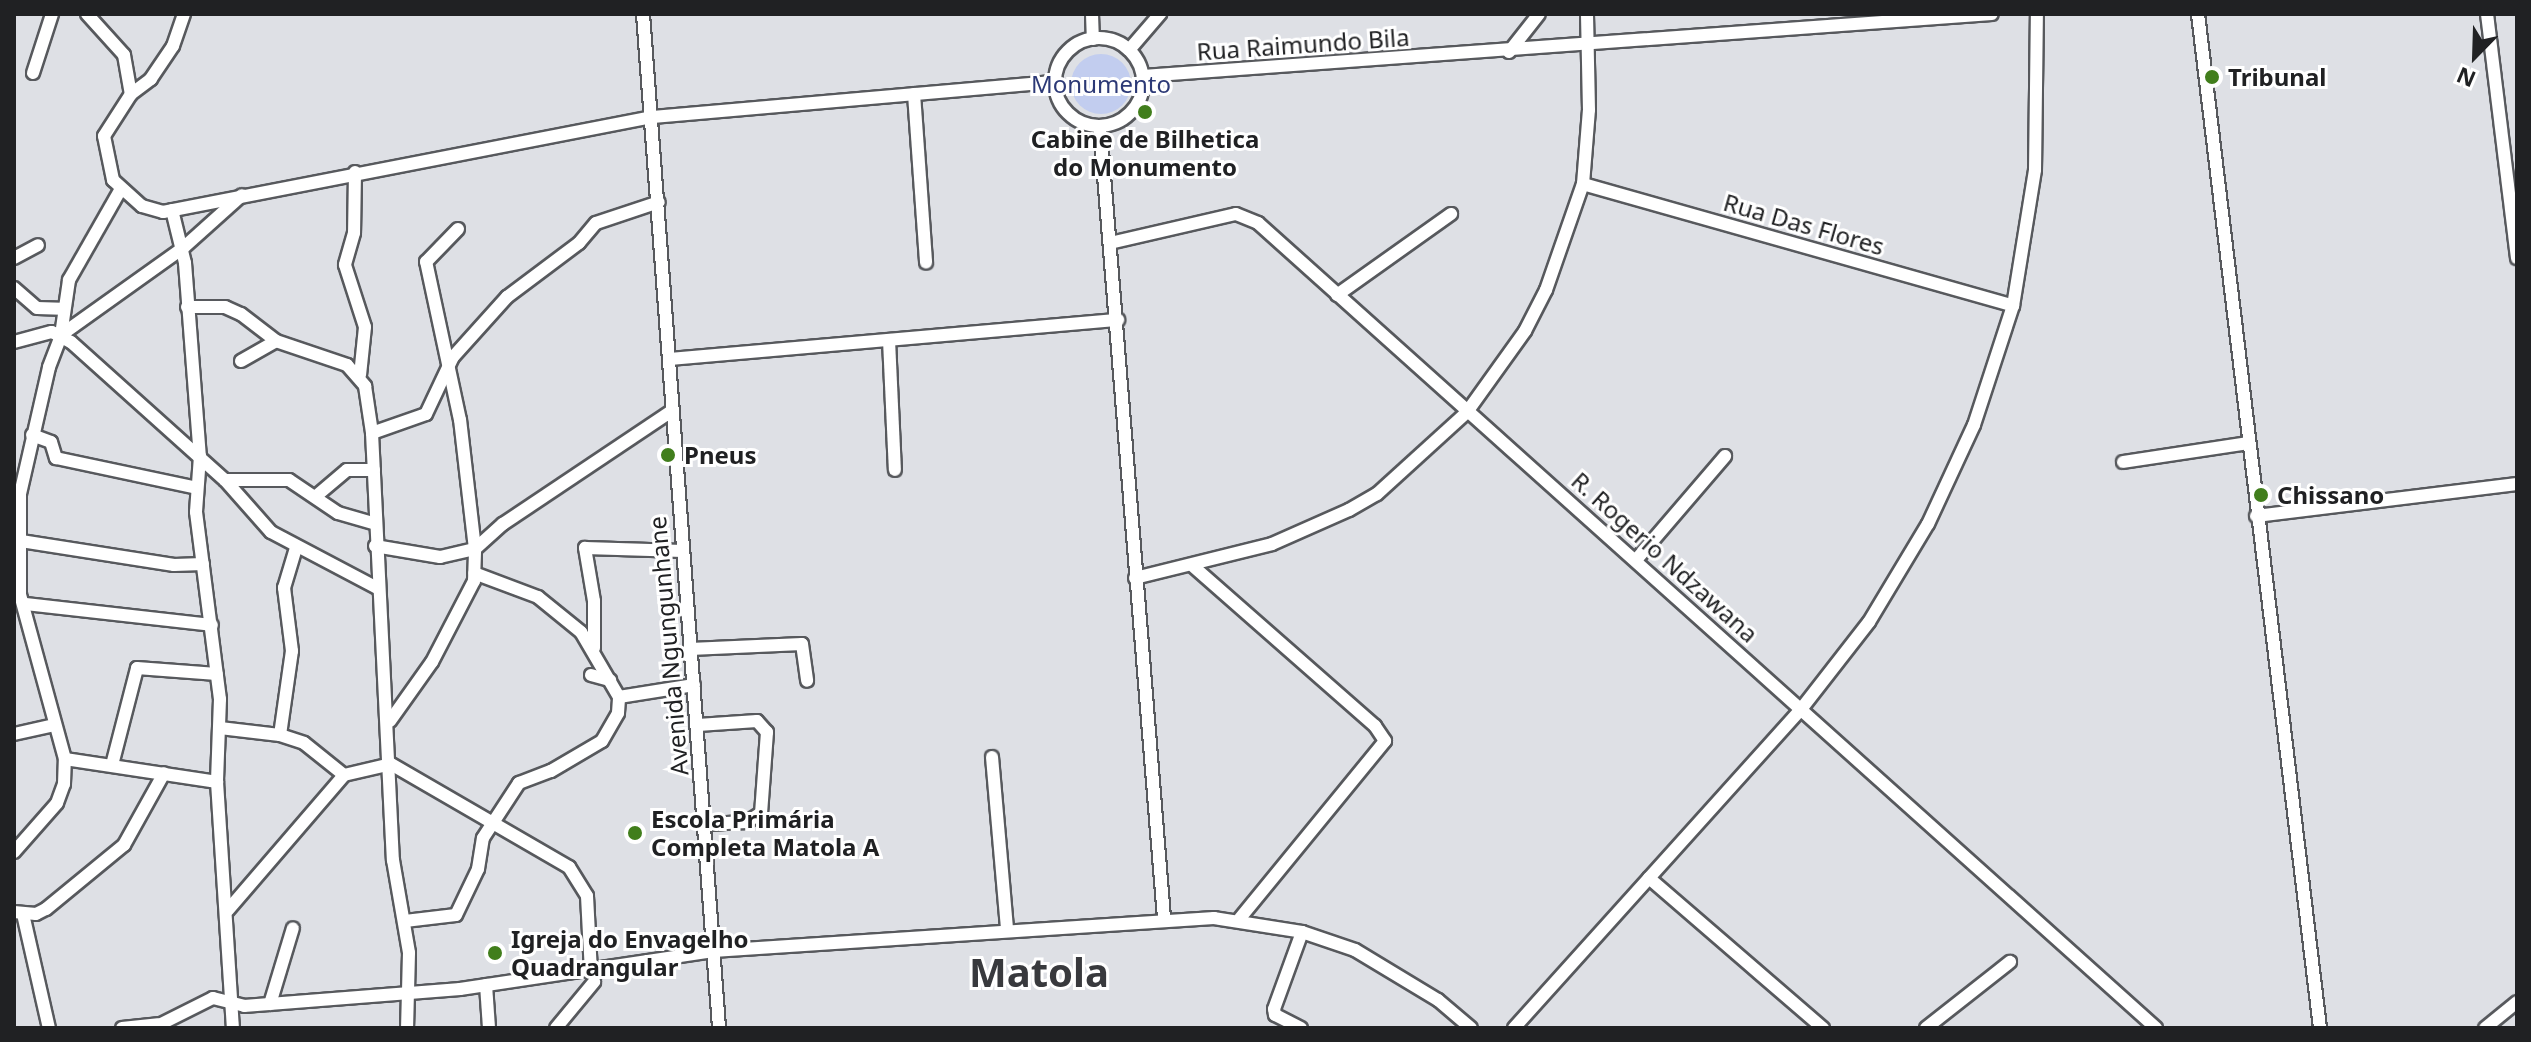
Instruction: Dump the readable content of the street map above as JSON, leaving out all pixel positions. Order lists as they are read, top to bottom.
{
  "streets": {
    "street": [
      "Rua Raimundo Bila",
      "Rua Das Flores",
      "R. Rogerio Ndzawana",
      "Avenida Ngungunhane"
    ]
  },
  "districts": ["Matola"],
  "parks": ["Monumento"],
  "places": [
    "Tribunal",
    "Cabine de Bilhetica do Monumento",
    "Pneus",
    "Chissano",
    "Escola Primária Completa Matola A",
    "Igreja do Envagelho Quadrangular"
  ],
  "north": "bottom left"
}
